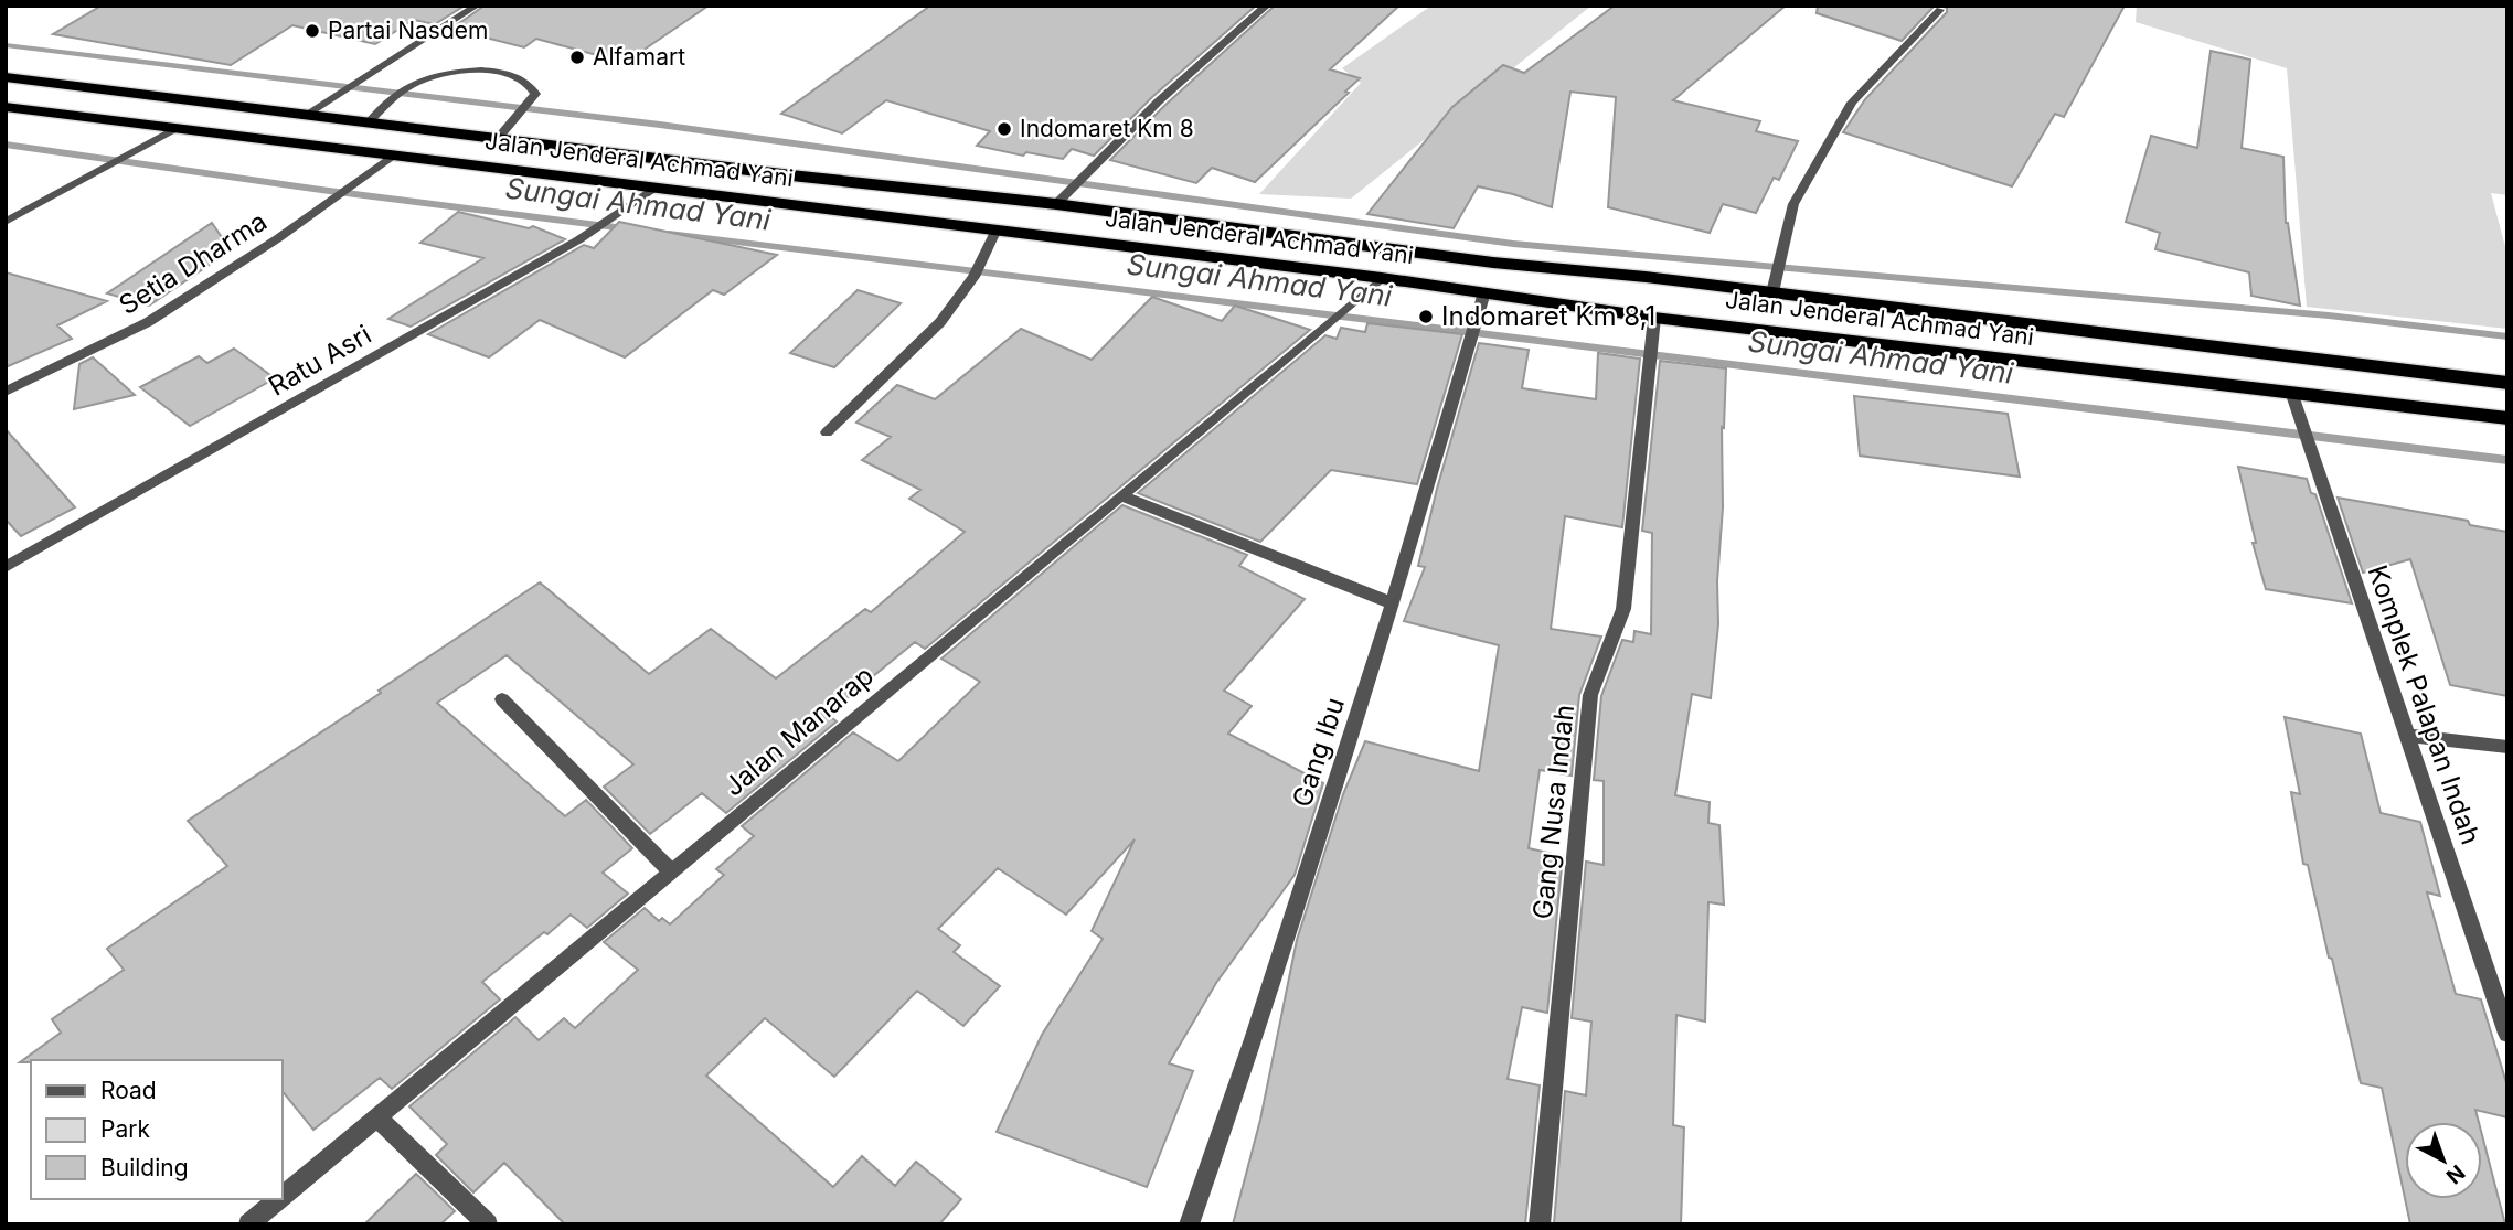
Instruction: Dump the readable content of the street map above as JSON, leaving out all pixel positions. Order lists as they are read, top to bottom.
{
  "streets": {
    "highway": ["Jalan Jenderal Achmad Yani"],
    "street": [
      "Setia Dharma",
      "Ratu Asri",
      "Komplek Palapan Indah",
      "Jalan Manarap",
      "Gang Ibu",
      "Gang Nusa Indah"
    ]
  },
  "crossings": [
    ["Jalan Jenderal Achmad Yani", "Setia Dharma"],
    ["Jalan Jenderal Achmad Yani", "Ratu Asri"],
    ["Jalan Jenderal Achmad Yani", "Komplek Palapan Indah"],
    ["Jalan Jenderal Achmad Yani", "Jalan Manarap"],
    ["Jalan Jenderal Achmad Yani", "Gang Ibu"],
    ["Jalan Jenderal Achmad Yani", "Gang Nusa Indah"]
  ],
  "water": ["Sungai Ahmad Yani"],
  "places": [
    "Partai Nasdem",
    "Alfamart",
    "Indomaret Km 8",
    "Indomaret Km 8,1"
  ],
  "legend": ["Road", "Park", "Building"],
  "north": "bottom right"
}
